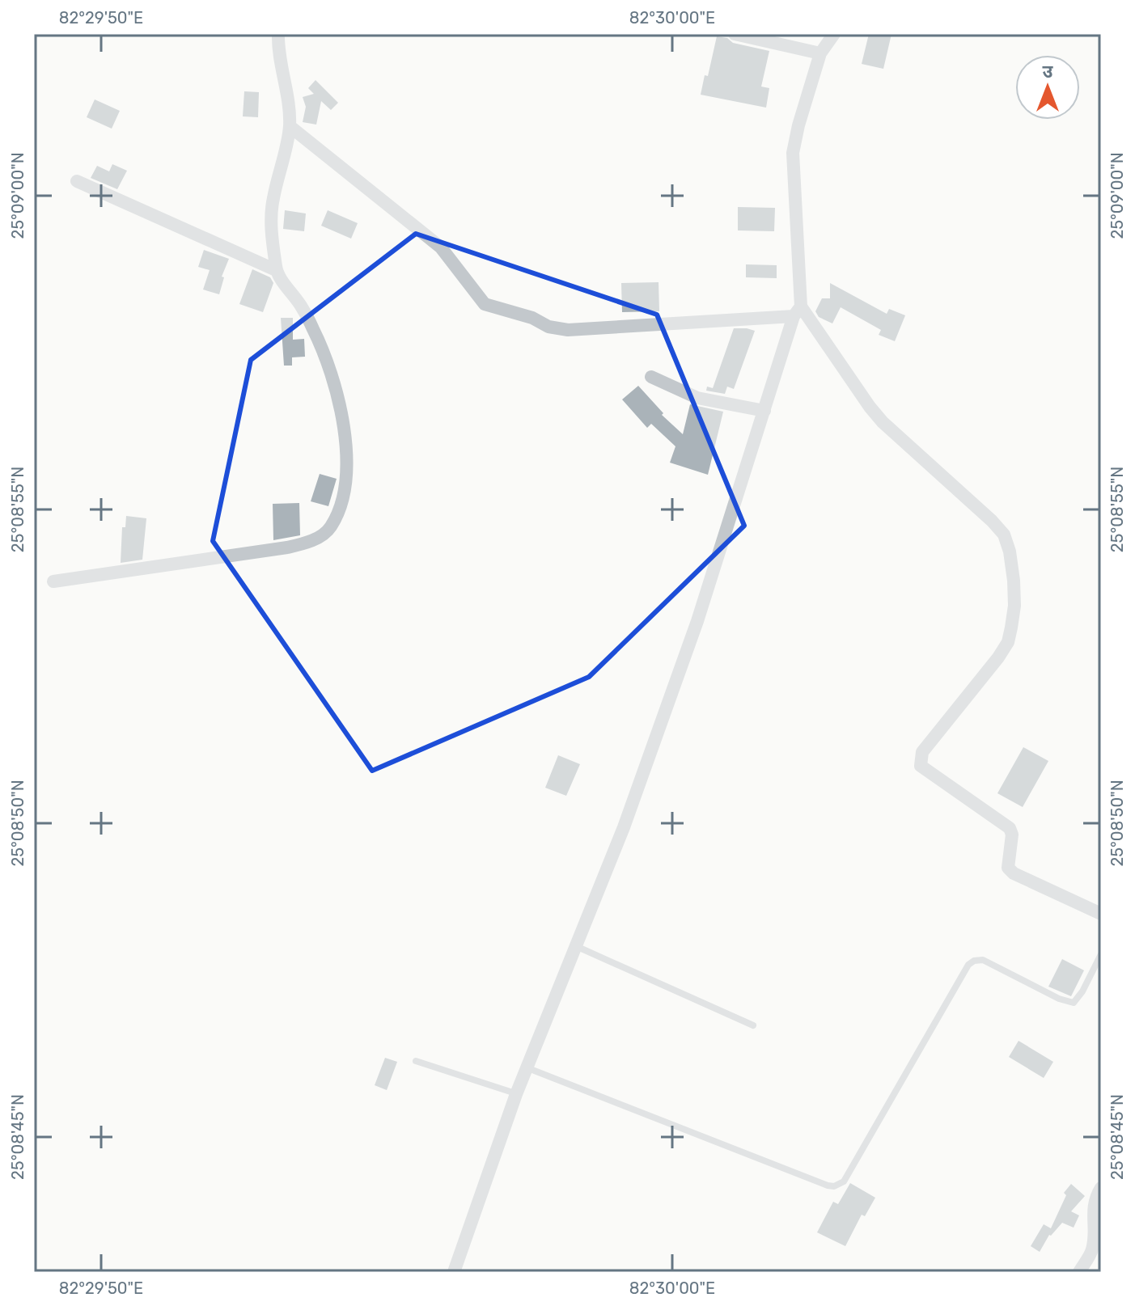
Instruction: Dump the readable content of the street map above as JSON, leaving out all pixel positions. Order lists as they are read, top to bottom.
{
  "north": "top",
  "coordinates": [
    "82°29'50\"E",
    "82°30'00\"E",
    "25°09'00\"N",
    "25°08'55\"N",
    "25°08'50\"N",
    "25°08'45\"N"
  ]
}
